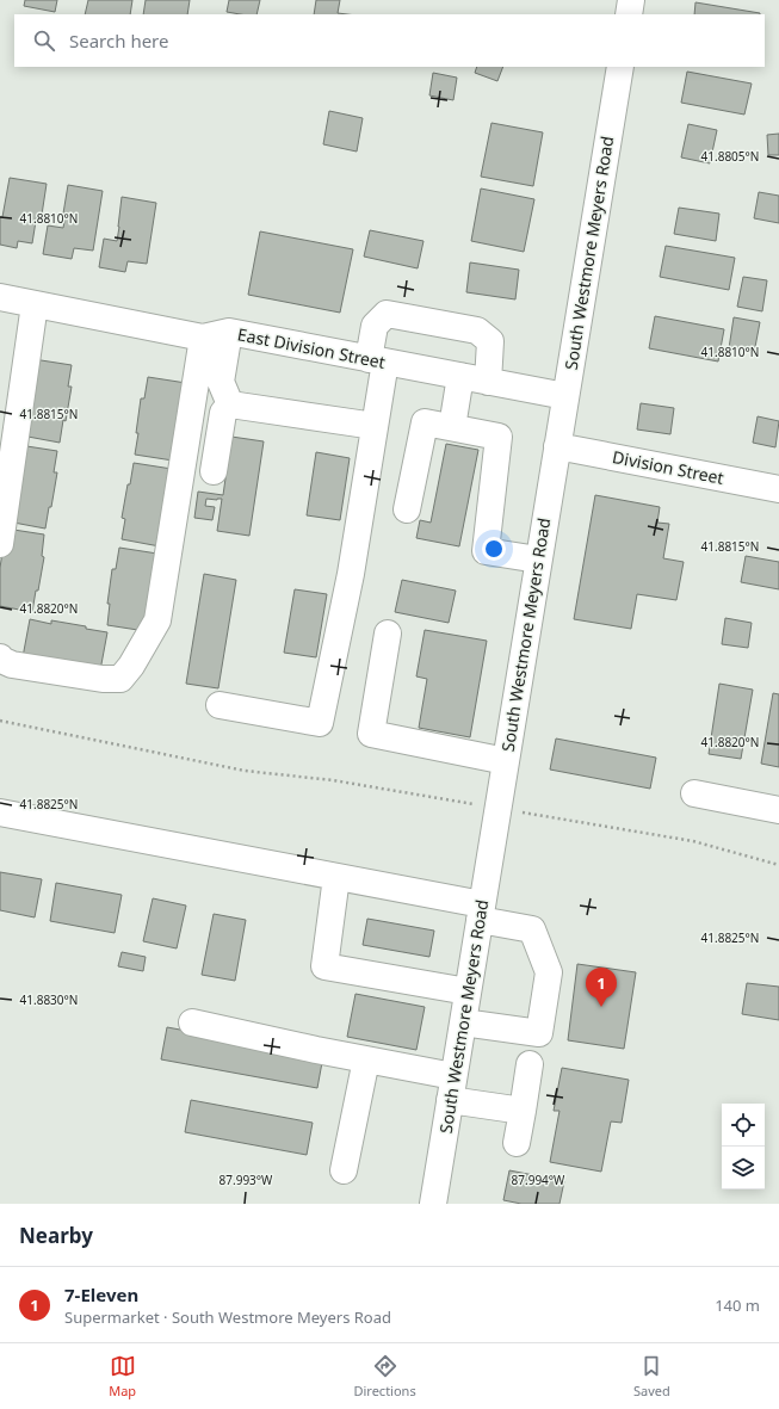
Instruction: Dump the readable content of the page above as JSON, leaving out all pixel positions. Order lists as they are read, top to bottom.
{
  "streets": {
    "street": ["South Westmore Meyers Road", "East Division Street", "Division Street"]
  },
  "crossings": [
    ["South Westmore Meyers Road", "East Division Street"],
    ["South Westmore Meyers Road", "Division Street"]
  ],
  "page": {
    "search": "Search here",
    "pins": "1",
    "heading": "Nearby",
    "list": [
      {
        "mark": "1",
        "name": "7-Eleven",
        "note": "Supermarket · South Westmore Meyers Road",
        "value": "140 m"
      }
    ],
    "nav": ["Map", "Directions", "Saved"]
  },
  "coordinates": [
    "41.8805°N",
    "41.8810°N",
    "41.8815°N",
    "41.8820°N",
    "41.8825°N",
    "41.8830°N",
    "87.993°W",
    "87.994°W"
  ]
}
